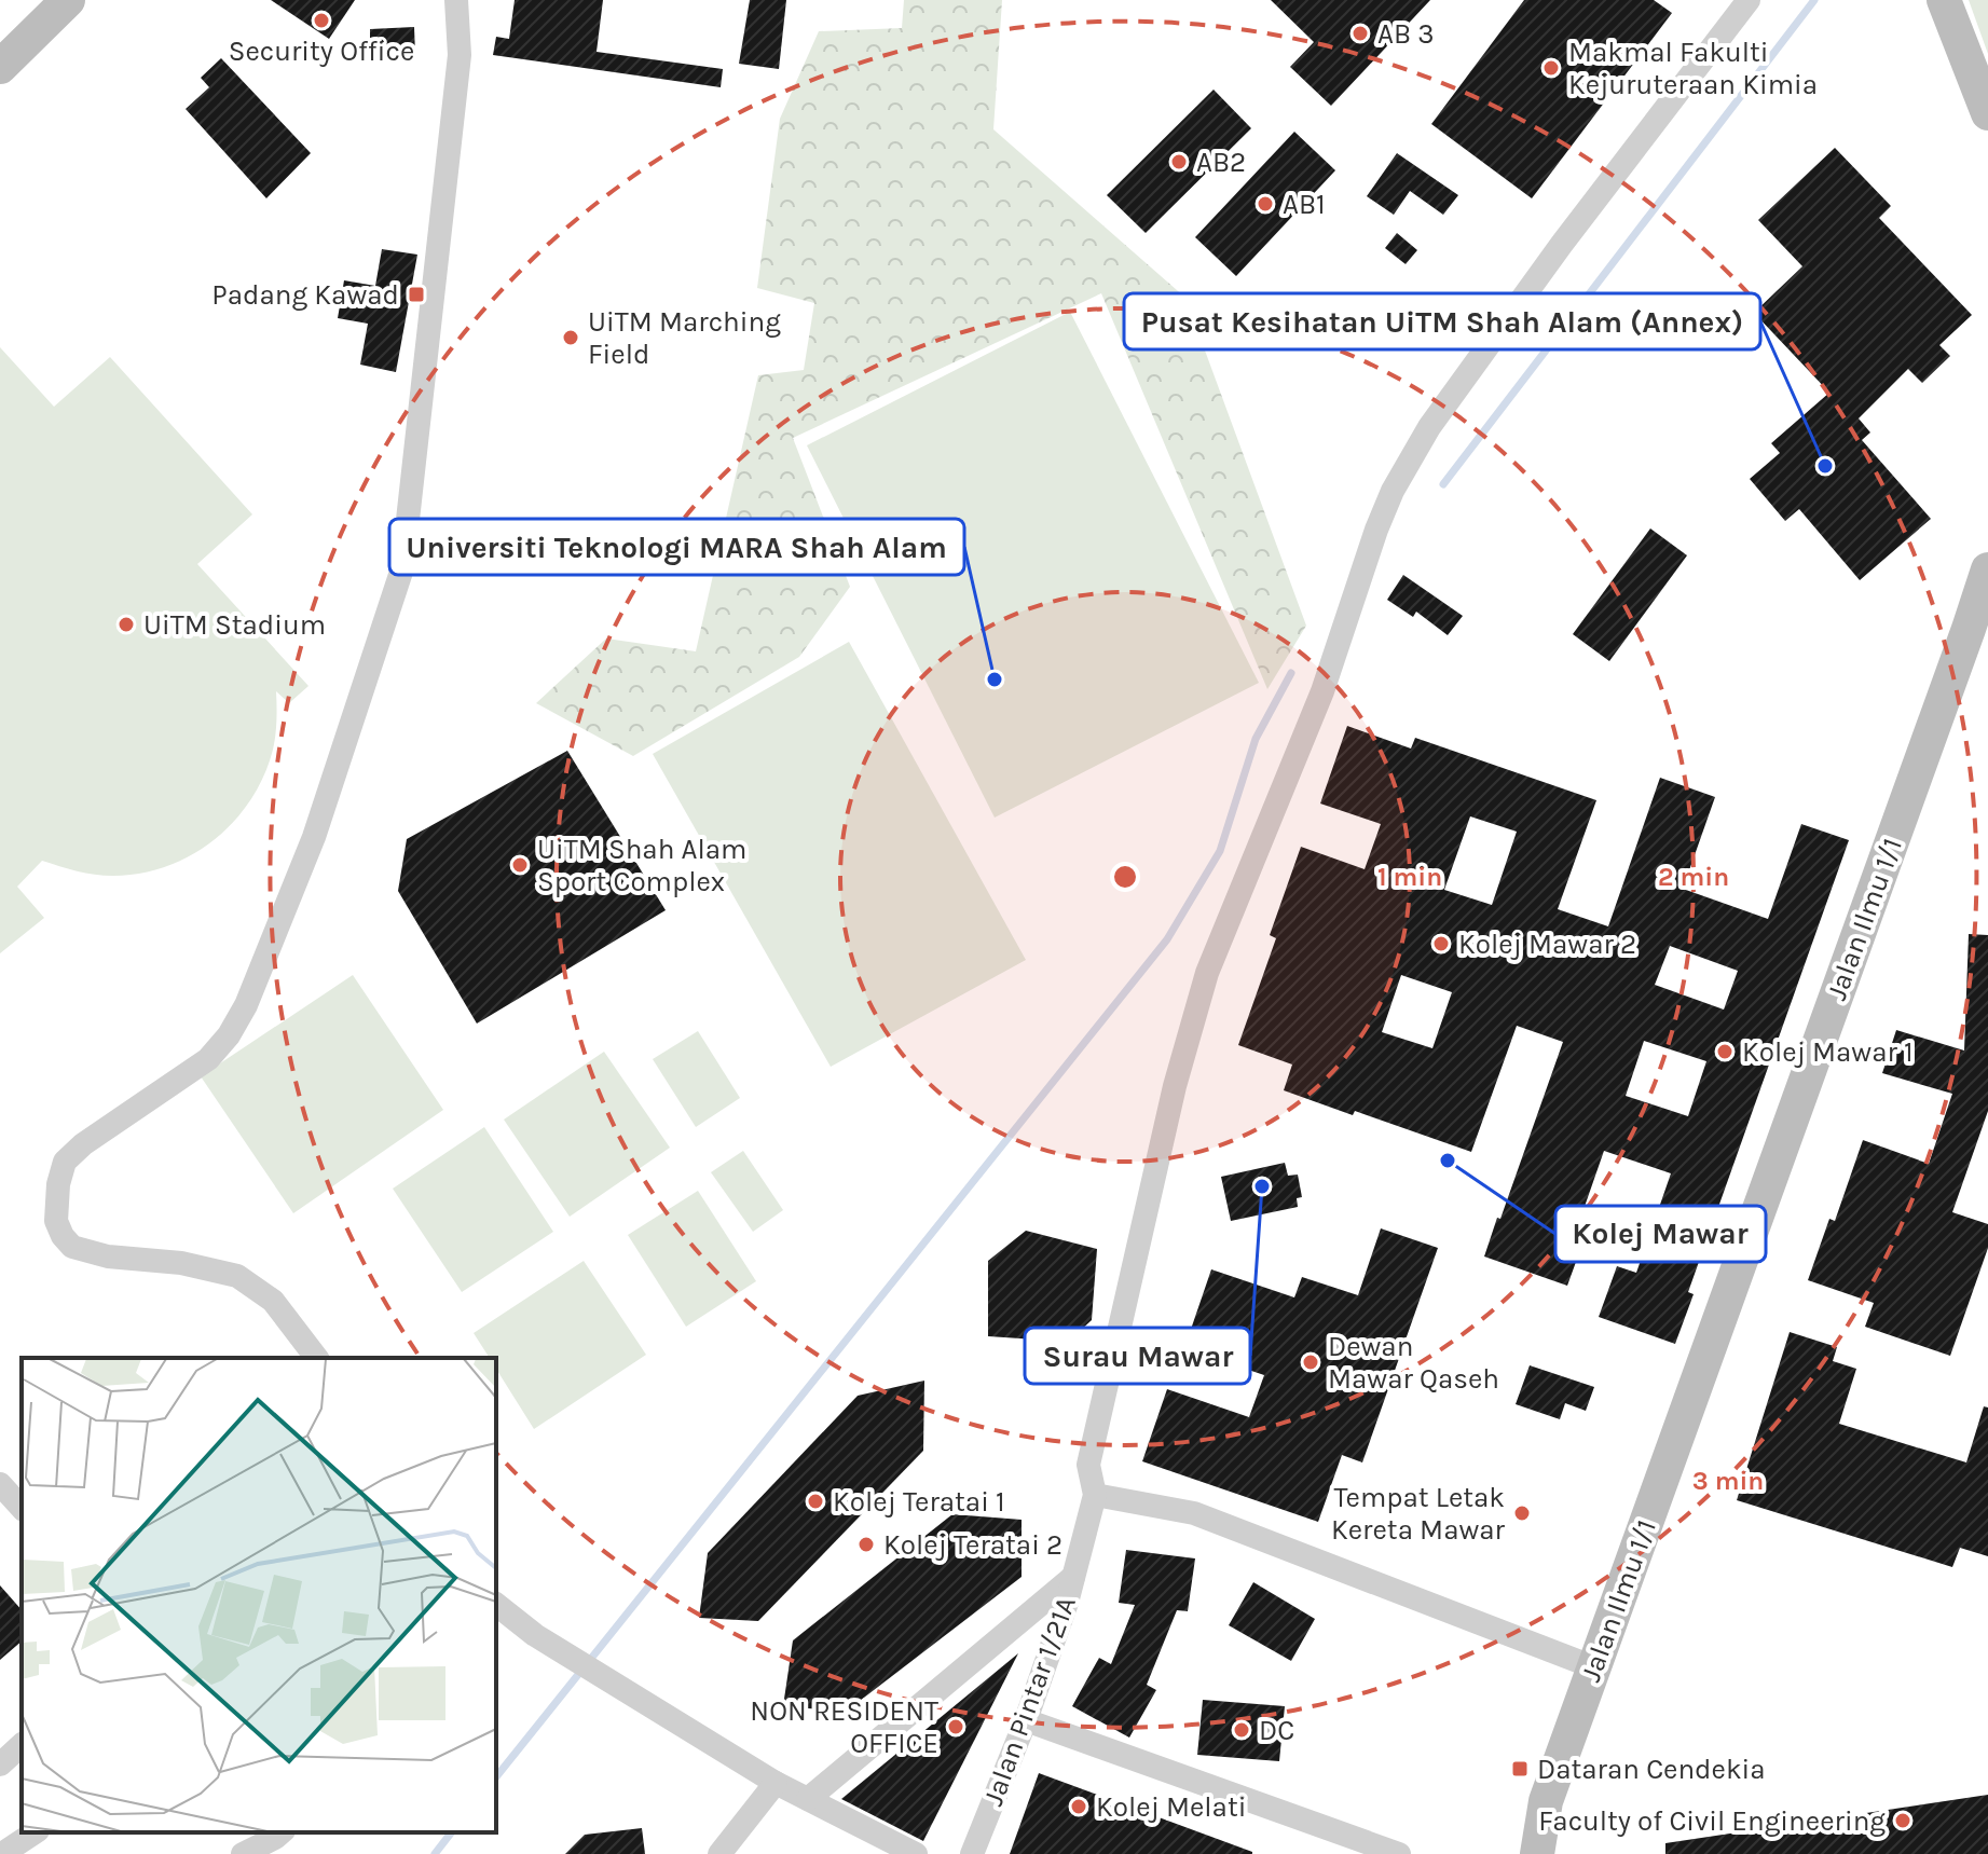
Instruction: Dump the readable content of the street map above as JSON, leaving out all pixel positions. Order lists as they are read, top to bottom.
{
  "streets": {
    "street": ["Jalan Ilmu 1/1", "Jalan Pintar 1/21A"]
  },
  "places": {
    "other": [
      "Security Office",
      "AB 3",
      "Makmal Fakulti Kejuruteraan Kimia",
      "AB2",
      "AB1",
      "UiTM Marching Field",
      "Pusat Kesihatan UiTM Shah Alam (Annex)",
      "UiTM Stadium",
      "Universiti Teknologi MARA Shah Alam",
      "UiTM Shah Alam Sport Complex",
      "Kolej Mawar 2",
      "Kolej Mawar 1",
      "Kolej Mawar",
      "Surau Mawar",
      "Dewan Mawar Qaseh",
      "Kolej Teratai 1",
      "Tempat Letak Kereta Mawar",
      "Kolej Teratai 2",
      "NON RESIDENT OFFICE",
      "DC",
      "Kolej Melati",
      "Faculty of Civil Engineering"
    ],
    "transit": ["Padang Kawad", "Dataran Cendekia"]
  },
  "rings": ["1 min", "2 min", "3 min"]
}
